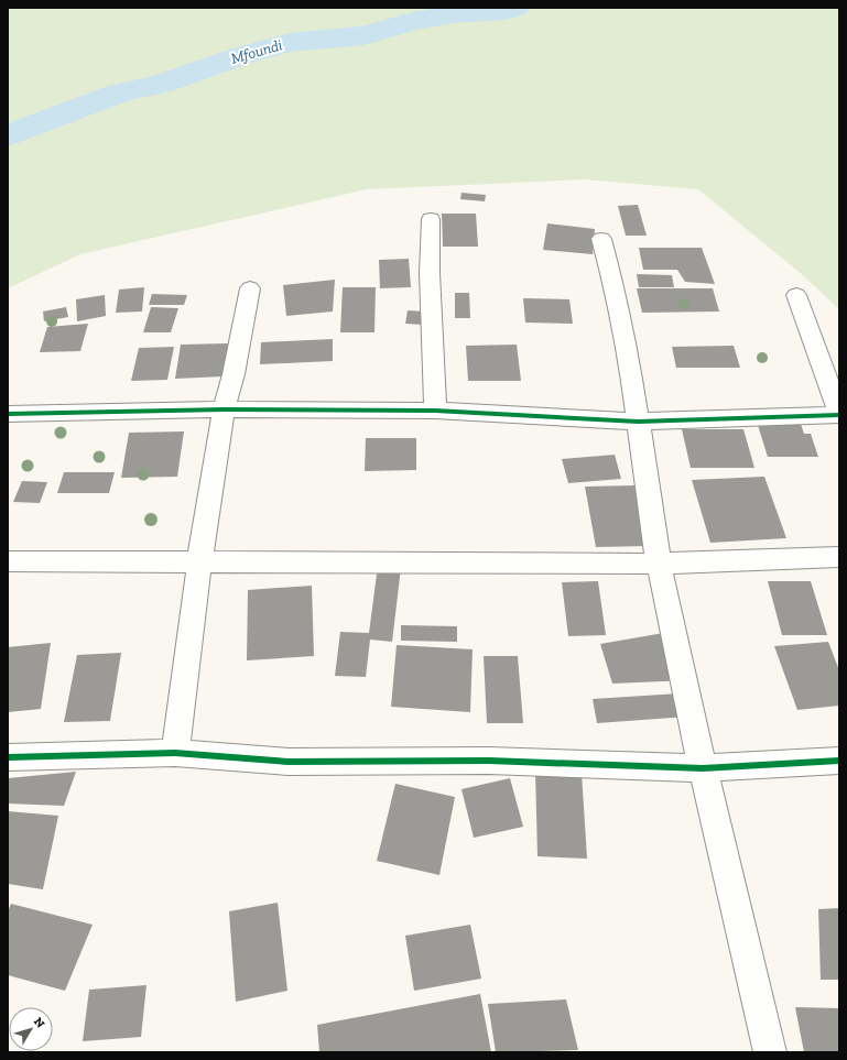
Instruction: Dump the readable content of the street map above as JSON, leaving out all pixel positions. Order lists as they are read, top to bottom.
{
  "water": ["Mfoundi"],
  "north": "top right"
}
